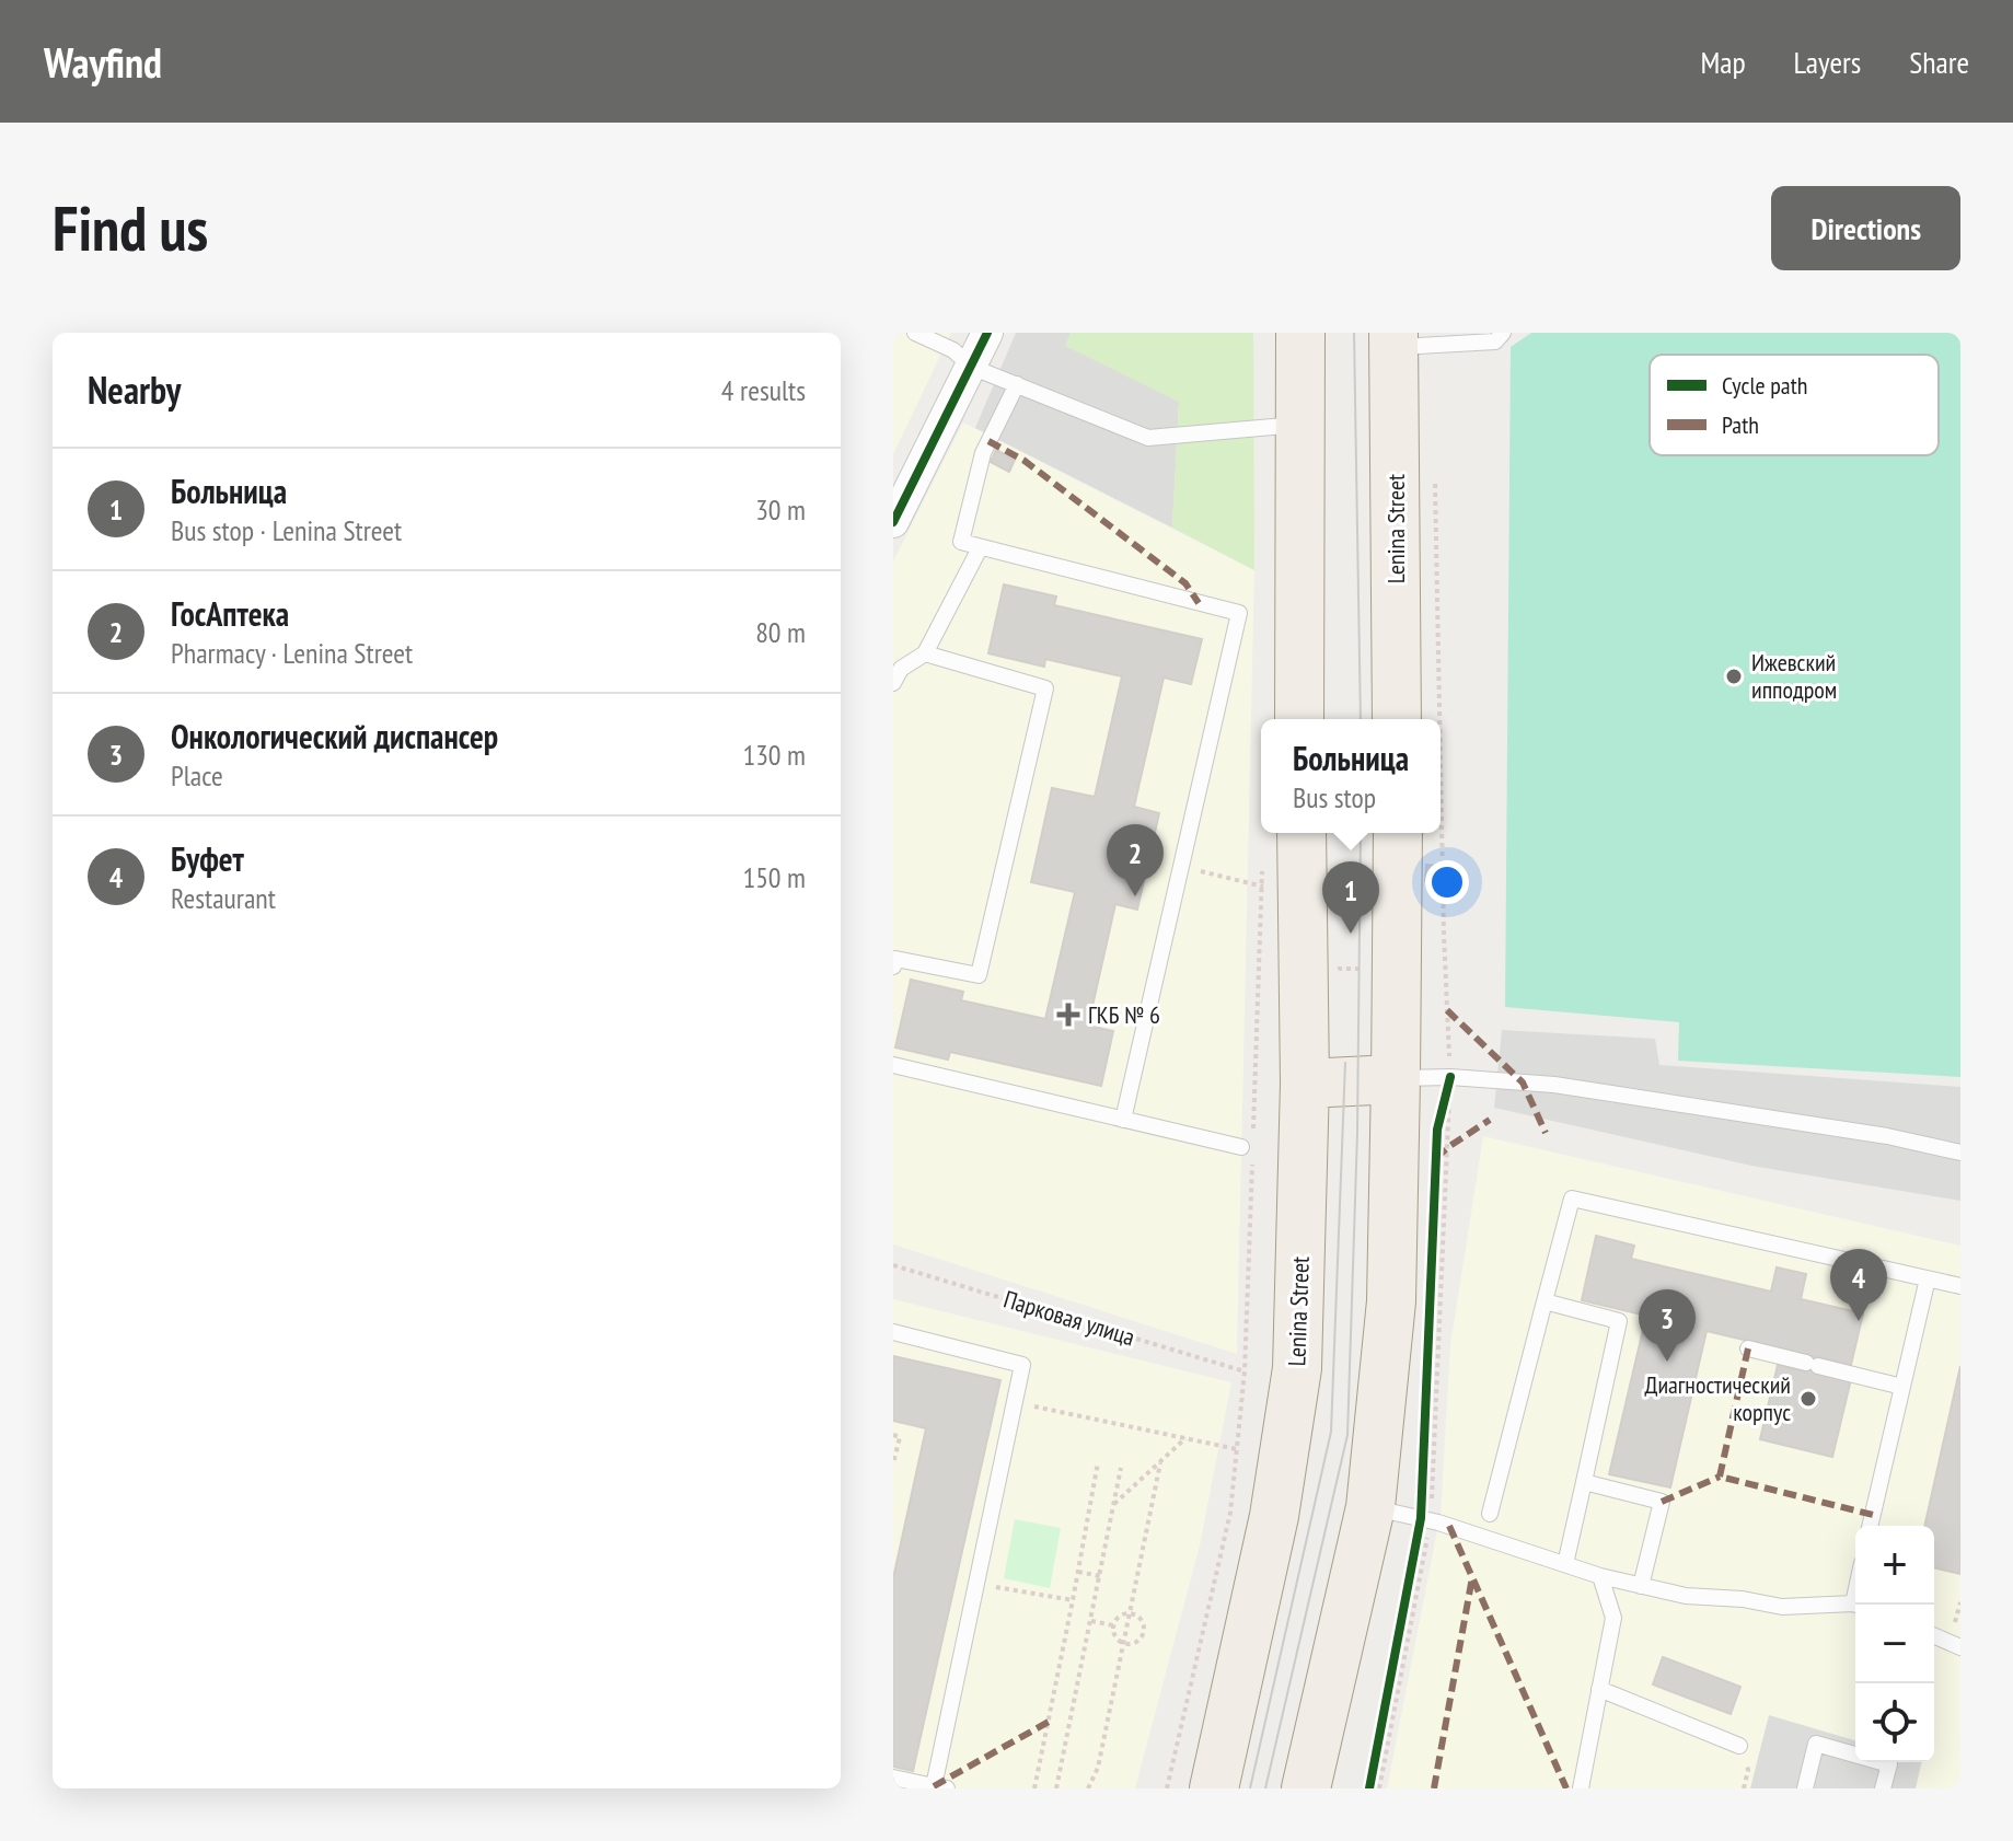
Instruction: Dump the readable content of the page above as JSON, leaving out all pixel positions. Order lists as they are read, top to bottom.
{
  "streets": {
    "main road": ["Lenina Street"],
    "path": ["Парковая улица"]
  },
  "places": {
    "other": ["Ижевский ипподром", "Диагностический корпус"],
    "health": ["ГКБ № 6"]
  },
  "legend": ["Cycle path", "Path"],
  "page": {
    "header": "Wayfind",
    "nav": ["Map", "Layers", "Share"],
    "buttons": "Directions",
    "title": "Find us",
    "heading": ["Nearby", "4 results"],
    "list": [
      {
        "mark": "1",
        "name": "Больница",
        "note": "Bus stop · Lenina Street",
        "value": "30 m"
      },
      {
        "mark": "2",
        "name": "ГосАптека",
        "note": "Pharmacy · Lenina Street",
        "value": "80 m"
      },
      {
        "mark": "3",
        "name": "Онкологический диспансер",
        "note": "Place",
        "value": "130 m"
      },
      {
        "mark": "4",
        "name": "Буфет",
        "note": "Restaurant",
        "value": "150 m"
      }
    ],
    "popup": ["Больница", "Bus stop"],
    "pins": [
      "2",
      "1",
      "4",
      "3"
    ],
    "map_buttons": ["+", "−"]
  }
}
